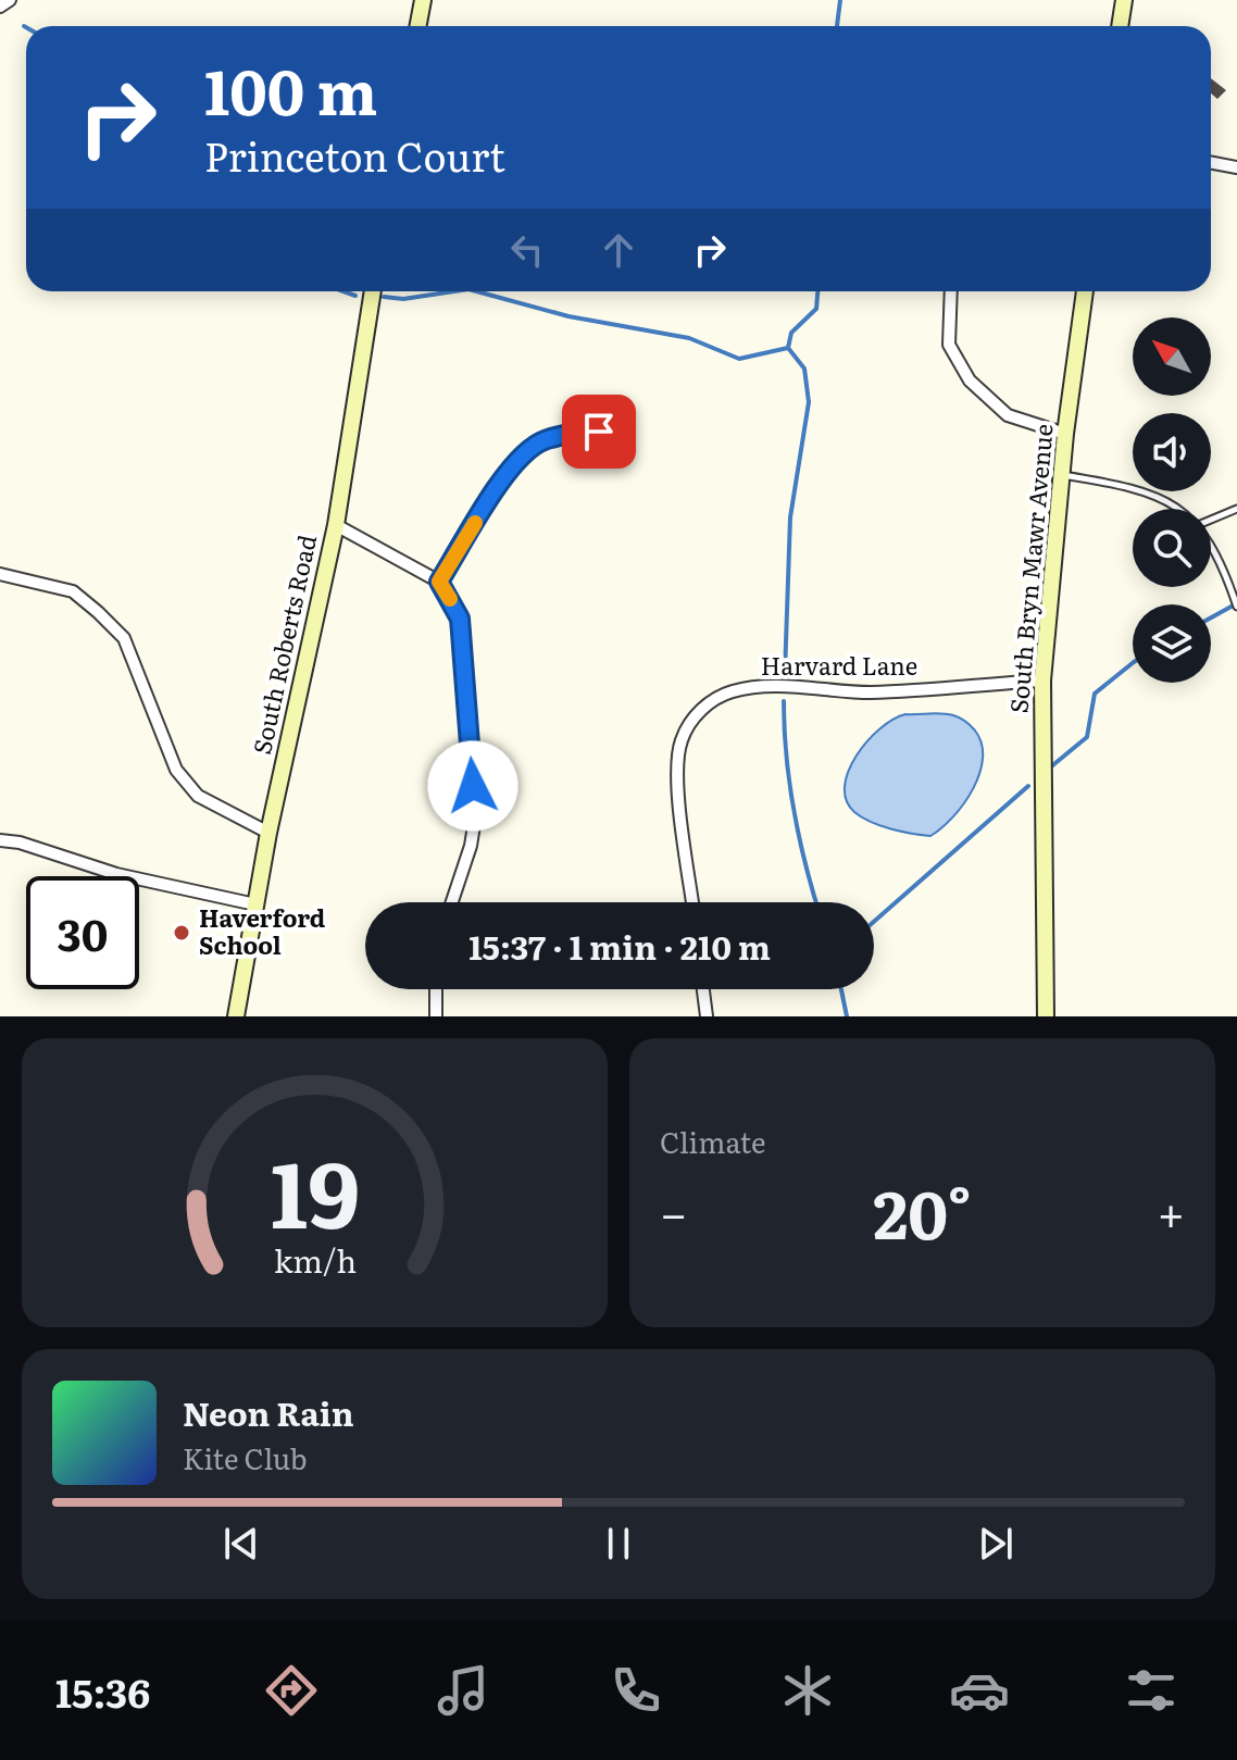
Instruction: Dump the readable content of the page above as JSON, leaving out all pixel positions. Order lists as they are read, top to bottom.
{
  "streets": {
    "street": ["South Bryn Mawr Avenue", "South Roberts Road", "Harvard Lane"]
  },
  "crossings": [
    ["South Bryn Mawr Avenue", "Harvard Lane"]
  ],
  "places": ["Haverford School"],
  "north": "top left",
  "page": {
    "turn": ["100 m", "Princeton Court"],
    "limit": "30",
    "trip": "15:37 · 1 min · 210 m",
    "tile": "Climate",
    "heat": ["−", "20°", "+"],
    "song": ["Neon Rain", "Kite Club"],
    "tabs": "15:36",
    "gauge": ["19", "km/h"]
  }
}
